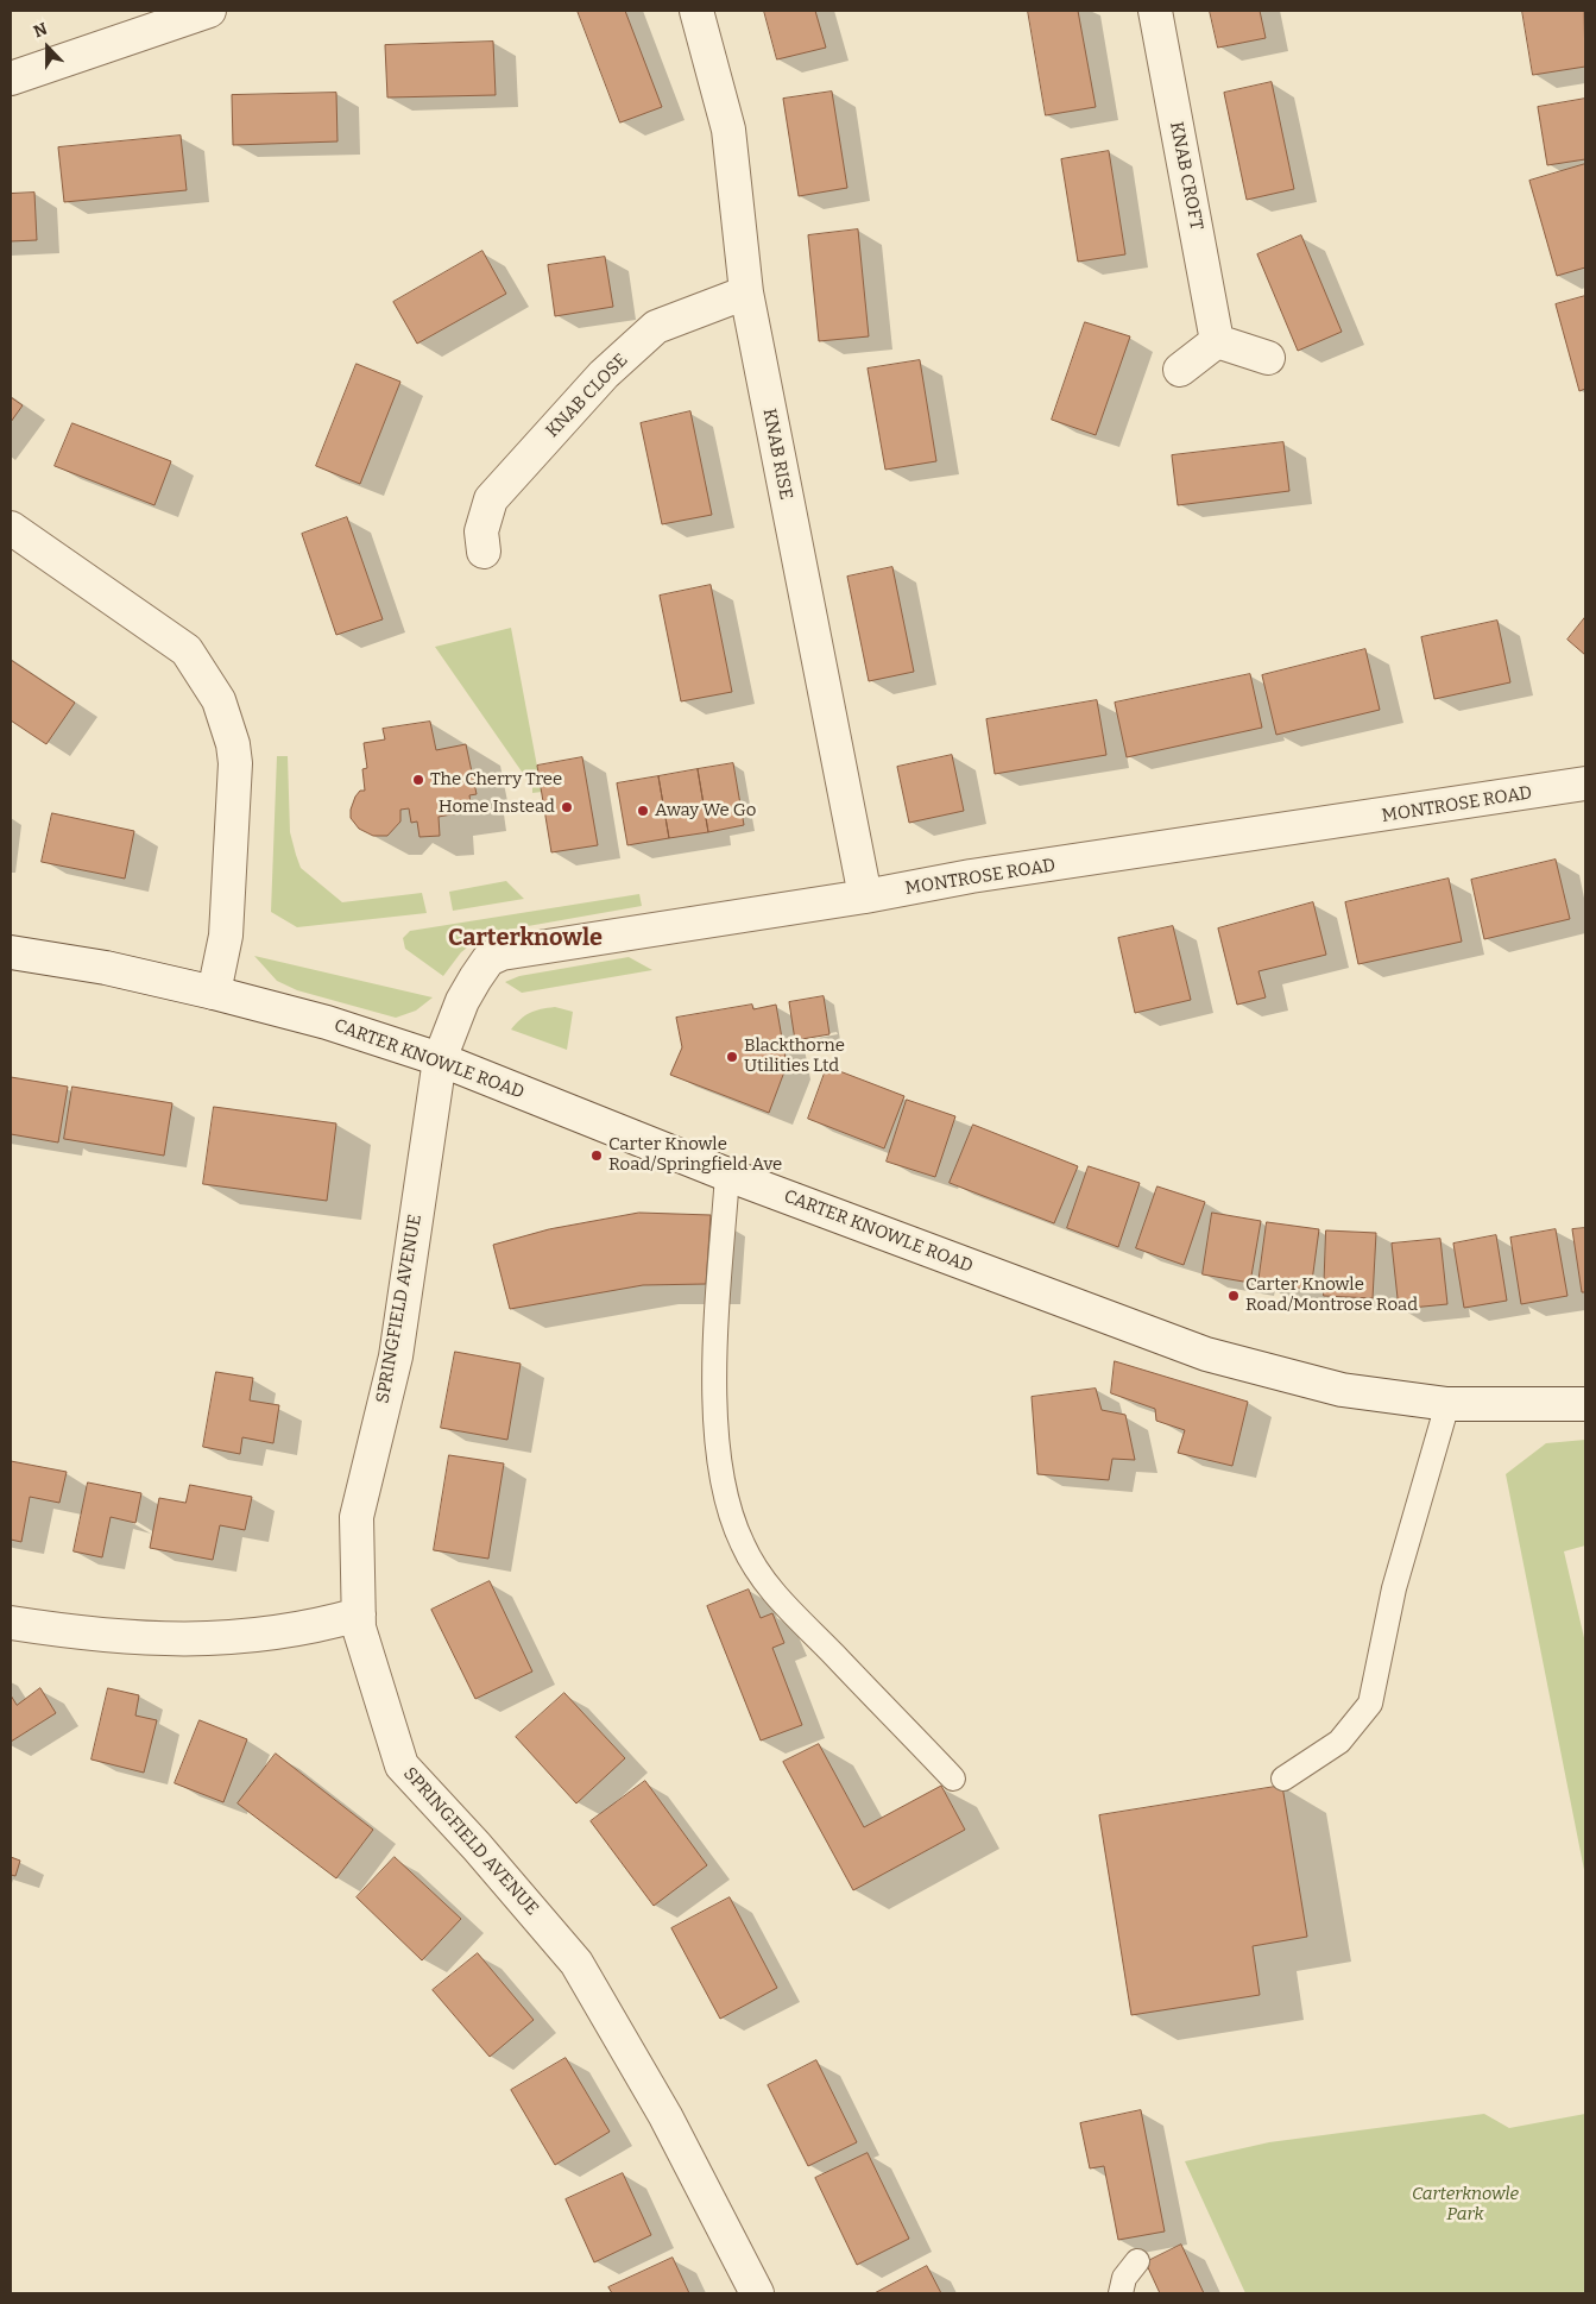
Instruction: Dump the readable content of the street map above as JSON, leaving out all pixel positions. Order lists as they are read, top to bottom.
{
  "streets": {
    "street": [
      "KNAB CROFT",
      "KNAB CLOSE",
      "KNAB RISE",
      "MONTROSE ROAD",
      "CARTER KNOWLE ROAD",
      "SPRINGFIELD AVENUE"
    ]
  },
  "crossings": [
    ["KNAB CLOSE", "KNAB RISE"],
    ["KNAB RISE", "MONTROSE ROAD"],
    ["MONTROSE ROAD", "CARTER KNOWLE ROAD"],
    ["MONTROSE ROAD", "SPRINGFIELD AVENUE"],
    ["CARTER KNOWLE ROAD", "SPRINGFIELD AVENUE"]
  ],
  "districts": ["Carterknowle"],
  "parks": ["Carterknowle Park"],
  "places": [
    "The Cherry Tree",
    "Home Instead",
    "Away We Go",
    "Blackthorne Utilities Ltd",
    "Carter Knowle Road/Springfield Ave",
    "Carter Knowle Road/Montrose Road"
  ],
  "north": "top"
}
